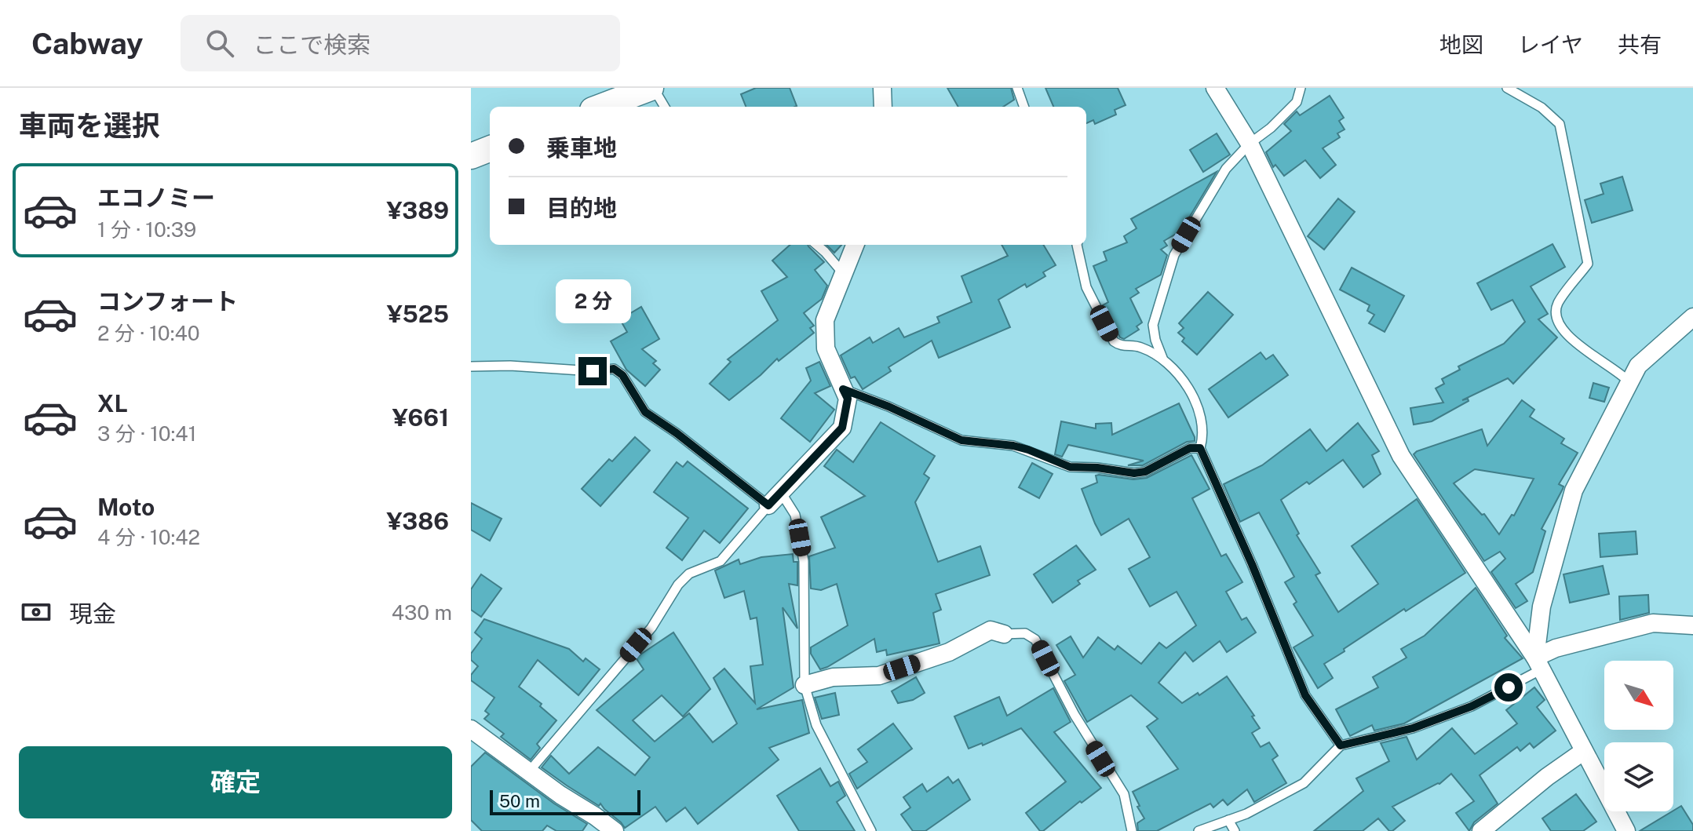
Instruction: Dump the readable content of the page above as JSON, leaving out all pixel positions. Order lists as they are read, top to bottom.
{
  "scale_bar": "50 m",
  "north": "bottom right",
  "page": {
    "header": "Cabway",
    "search": "ここで検索",
    "nav": ["地図", "レイヤ", "共有"],
    "heading": "車両を選択",
    "banner": ["乗車地", "目的地"],
    "list": [
      {
        "name": "エコノミー",
        "note": "1 分 · 10:39",
        "value": "¥389"
      },
      {
        "name": "コンフォート",
        "note": "2 分 · 10:40",
        "value": "¥525"
      },
      {
        "name": "XL",
        "note": "3 分 · 10:41",
        "value": "¥661"
      },
      {
        "name": "Moto",
        "note": "4 分 · 10:42",
        "value": "¥386"
      }
    ],
    "bubble": "2 分",
    "pay": ["現金", "430 m"],
    "buttons": "確定",
    "scale": "50 m"
  }
}
